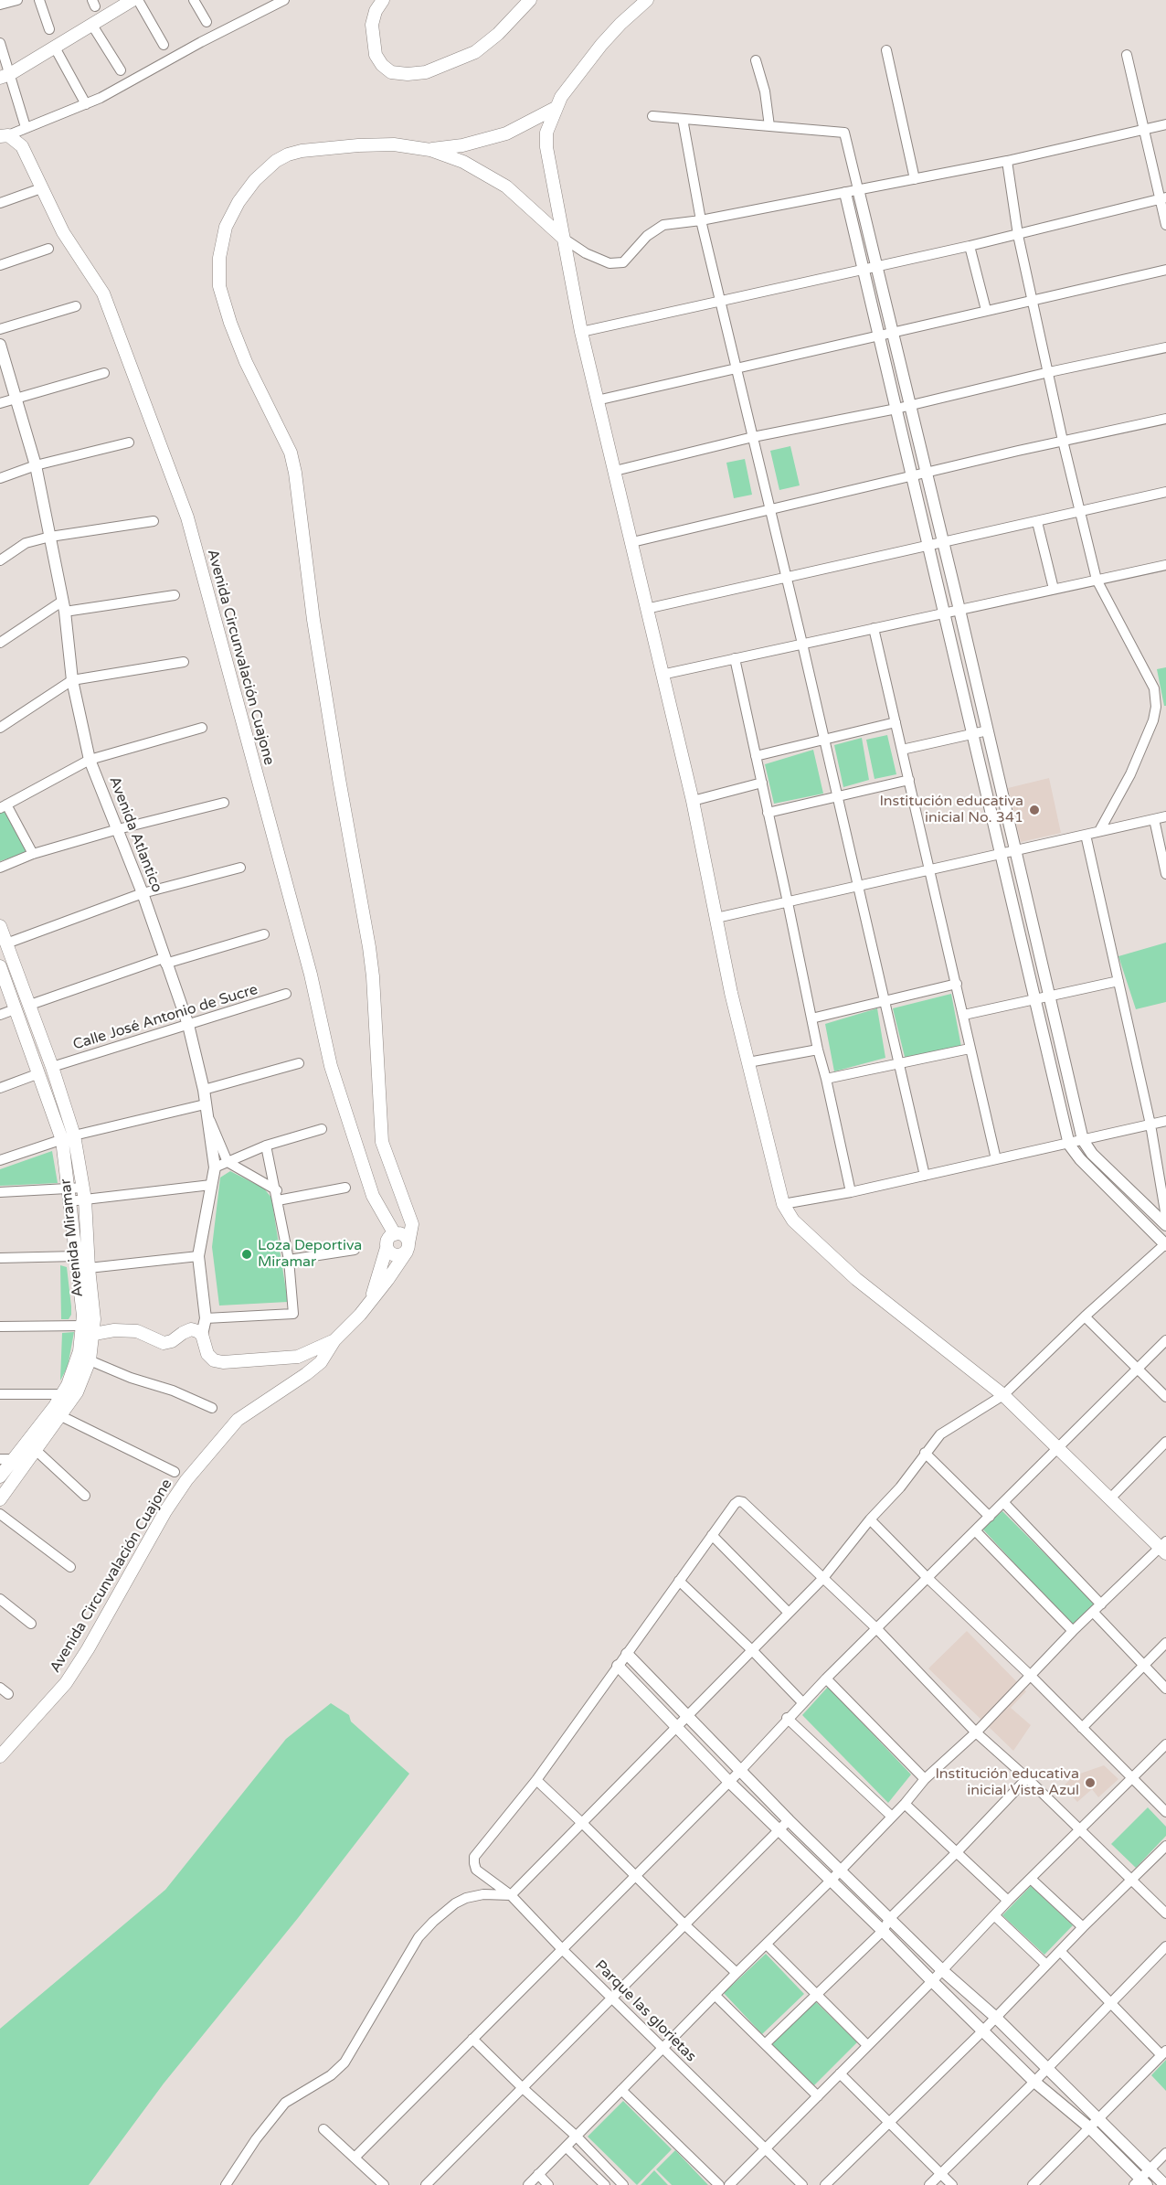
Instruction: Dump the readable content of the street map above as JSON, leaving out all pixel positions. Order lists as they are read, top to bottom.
{
  "streets": {
    "main road": ["Avenida Circunvalación Cuajone", "Avenida Miramar"],
    "street": ["Avenida Atlantico", "Calle José Antonio de Sucre", "Parque las glorietas"]
  },
  "crossings": [
    ["Avenida Atlantico", "Calle José Antonio de Sucre"],
    ["Calle José Antonio de Sucre", "Avenida Miramar"]
  ],
  "places": ["Institución educativa inicial No. 341", "Loza Deportiva Miramar", "Institución educativa inicial Vista Azul"]
}
